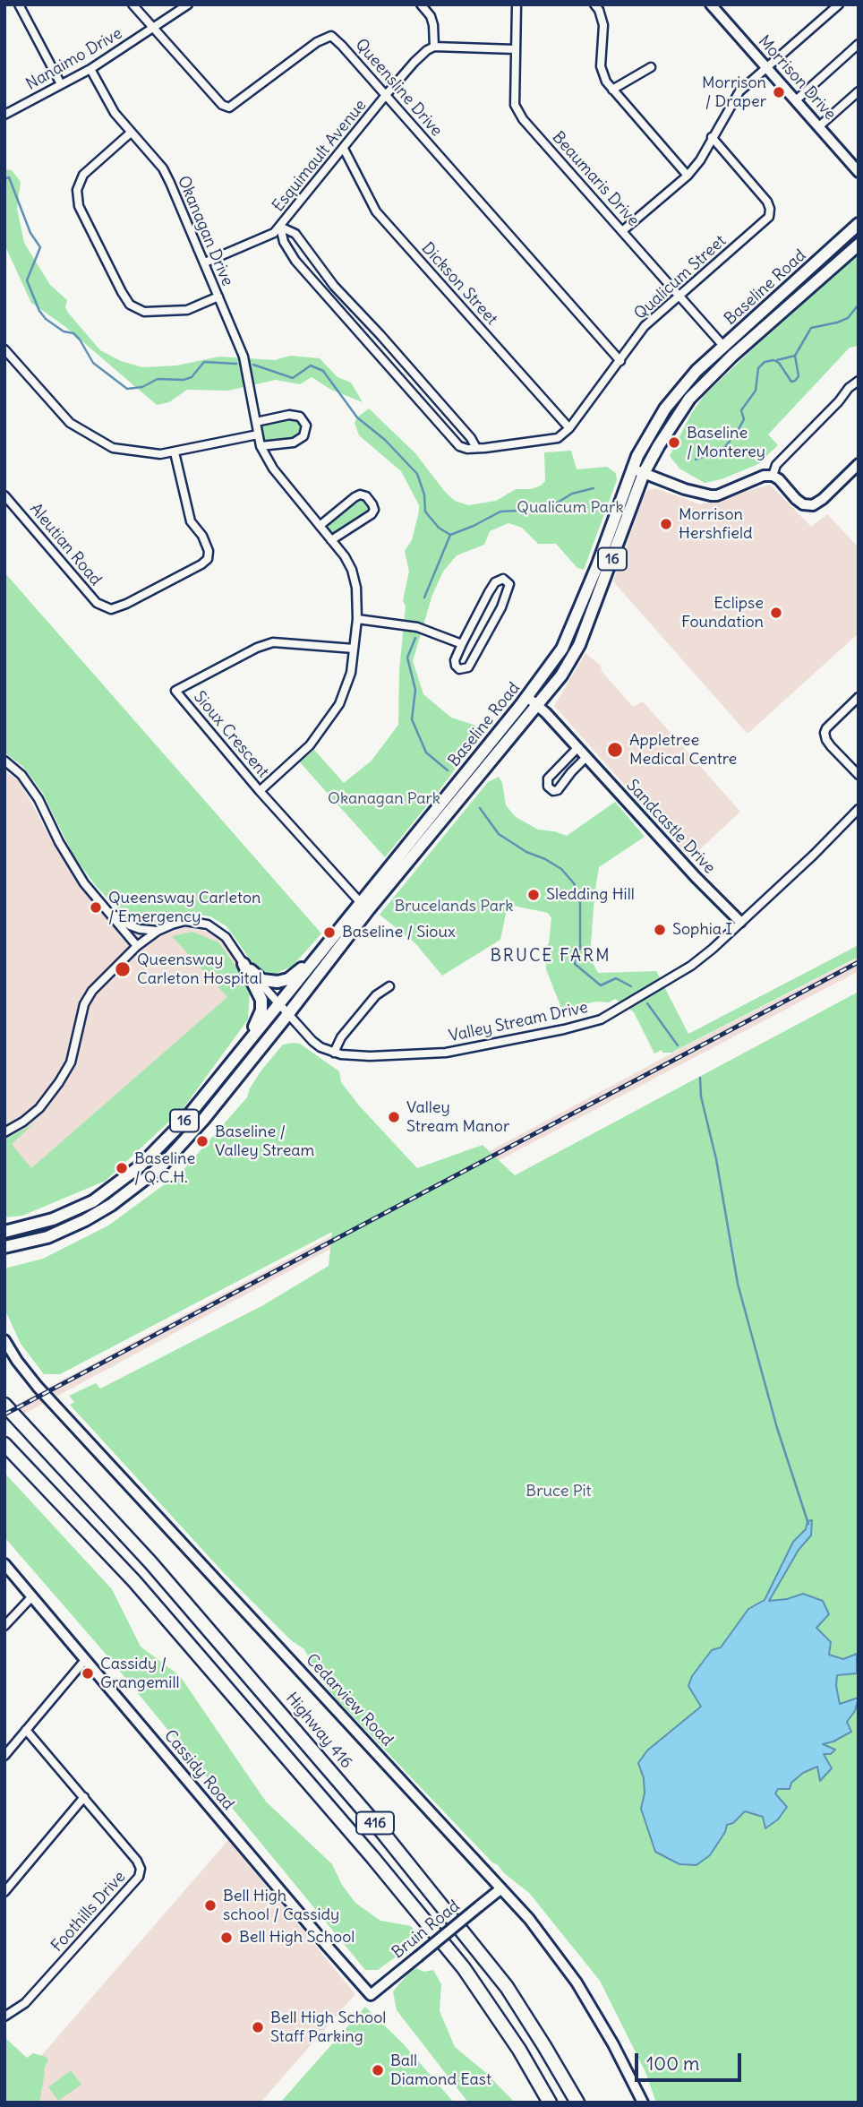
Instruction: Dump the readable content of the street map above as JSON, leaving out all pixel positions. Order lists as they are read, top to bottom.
{
  "streets": {
    "highway": ["Highway 416", "416"],
    "main road": ["Baseline Road", "16"],
    "street": [
      "Nanaimo Drive",
      "Morrison Drive",
      "Queensline Drive",
      "Esquimault Avenue",
      "Beaumaris Drive",
      "Okanagan Drive",
      "Qualicum Street",
      "Dickson Street",
      "Aleutian Road",
      "Sioux Crescent",
      "Sandcastle Drive",
      "Valley Stream Drive",
      "Cedarview Road",
      "Cassidy Road",
      "Foothills Drive",
      "Bruin Road"
    ]
  },
  "crossings": [
    ["Nanaimo Drive", "Queensline Drive"],
    ["Nanaimo Drive", "Okanagan Drive"],
    ["Queensline Drive", "Esquimault Avenue"],
    ["Queensline Drive", "Qualicum Street"],
    ["Esquimault Avenue", "Okanagan Drive"],
    ["Esquimault Avenue", "Dickson Street"],
    ["Beaumaris Drive", "Qualicum Street"],
    ["Beaumaris Drive", "Baseline Road"],
    ["Okanagan Drive", "Sioux Crescent"],
    ["Qualicum Street", "Dickson Street"],
    ["Baseline Road", "Sioux Crescent"],
    ["Baseline Road", "Sandcastle Drive"],
    ["Baseline Road", "Valley Stream Drive"],
    ["Sandcastle Drive", "Valley Stream Drive"],
    ["Cedarview Road", "Bruin Road"],
    ["Cassidy Road", "Bruin Road"]
  ],
  "districts": ["BRUCE FARM"],
  "parks": [
    "Qualicum Park",
    "Okanagan Park",
    "Brucelands Park",
    "Bruce Pit"
  ],
  "places": [
    "Morrison / Draper",
    "Baseline / Monterey",
    "Morrison Hershfield",
    "Eclipse Foundation",
    "Appletree Medical Centre",
    "Sledding Hill",
    "Queensway Carleton / Emergency",
    "Sophia I",
    "Baseline / Sioux",
    "Queensway Carleton Hospital",
    "Valley Stream Manor",
    "Baseline / Valley Stream",
    "Baseline / Q.C.H.",
    "Cassidy / Grangemill",
    "Bell High school / Cassidy",
    "Bell High School",
    "Bell High School Staff Parking",
    "Ball Diamond East"
  ],
  "scale_bar": "100 m"
}
